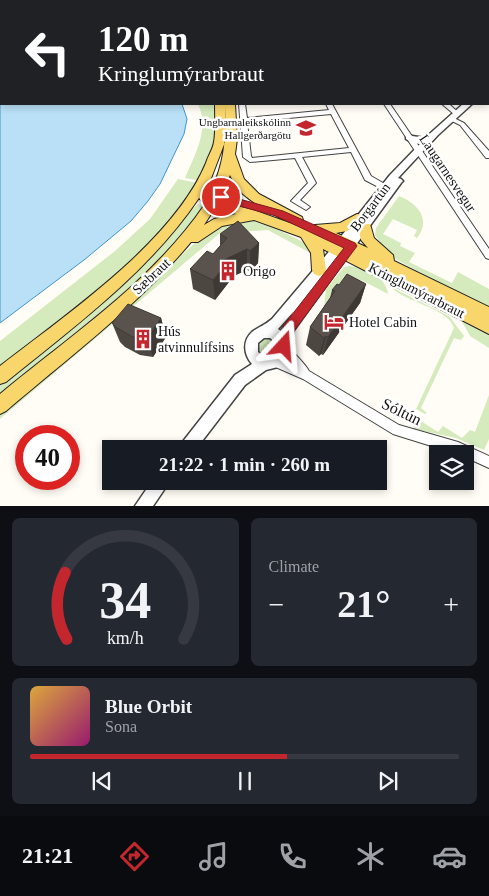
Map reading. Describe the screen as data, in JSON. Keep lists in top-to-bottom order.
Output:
{
  "streets": {
    "main road": ["Sæbraut", "Kringlumýrarbraut"],
    "street": ["Laugarnesvegur", "Borgartún", "Sóltún"]
  },
  "crossings": [
    ["Laugarnesvegur", "Borgartún"],
    ["Borgartún", "Kringlumýrarbraut"],
    ["Borgartún", "Sóltún"],
    ["Sæbraut", "Kringlumýrarbraut"]
  ],
  "places": {
    "school or university": ["Ungbarnaleikskólinn Hallgerðargötu"],
    "building": ["Origo", "Hús atvinnulífsins"],
    "hotel": ["Hotel Cabin"]
  },
  "page": {
    "turn": ["120 m", "Kringlumýrarbraut"],
    "limit": "40",
    "trip": "21:22 · 1 min · 260 m",
    "tile": "Climate",
    "heat": ["−", "21°", "+"],
    "song": ["Blue Orbit", "Sona"],
    "tabs": "21:21",
    "gauge": ["34", "km/h"]
  }
}
